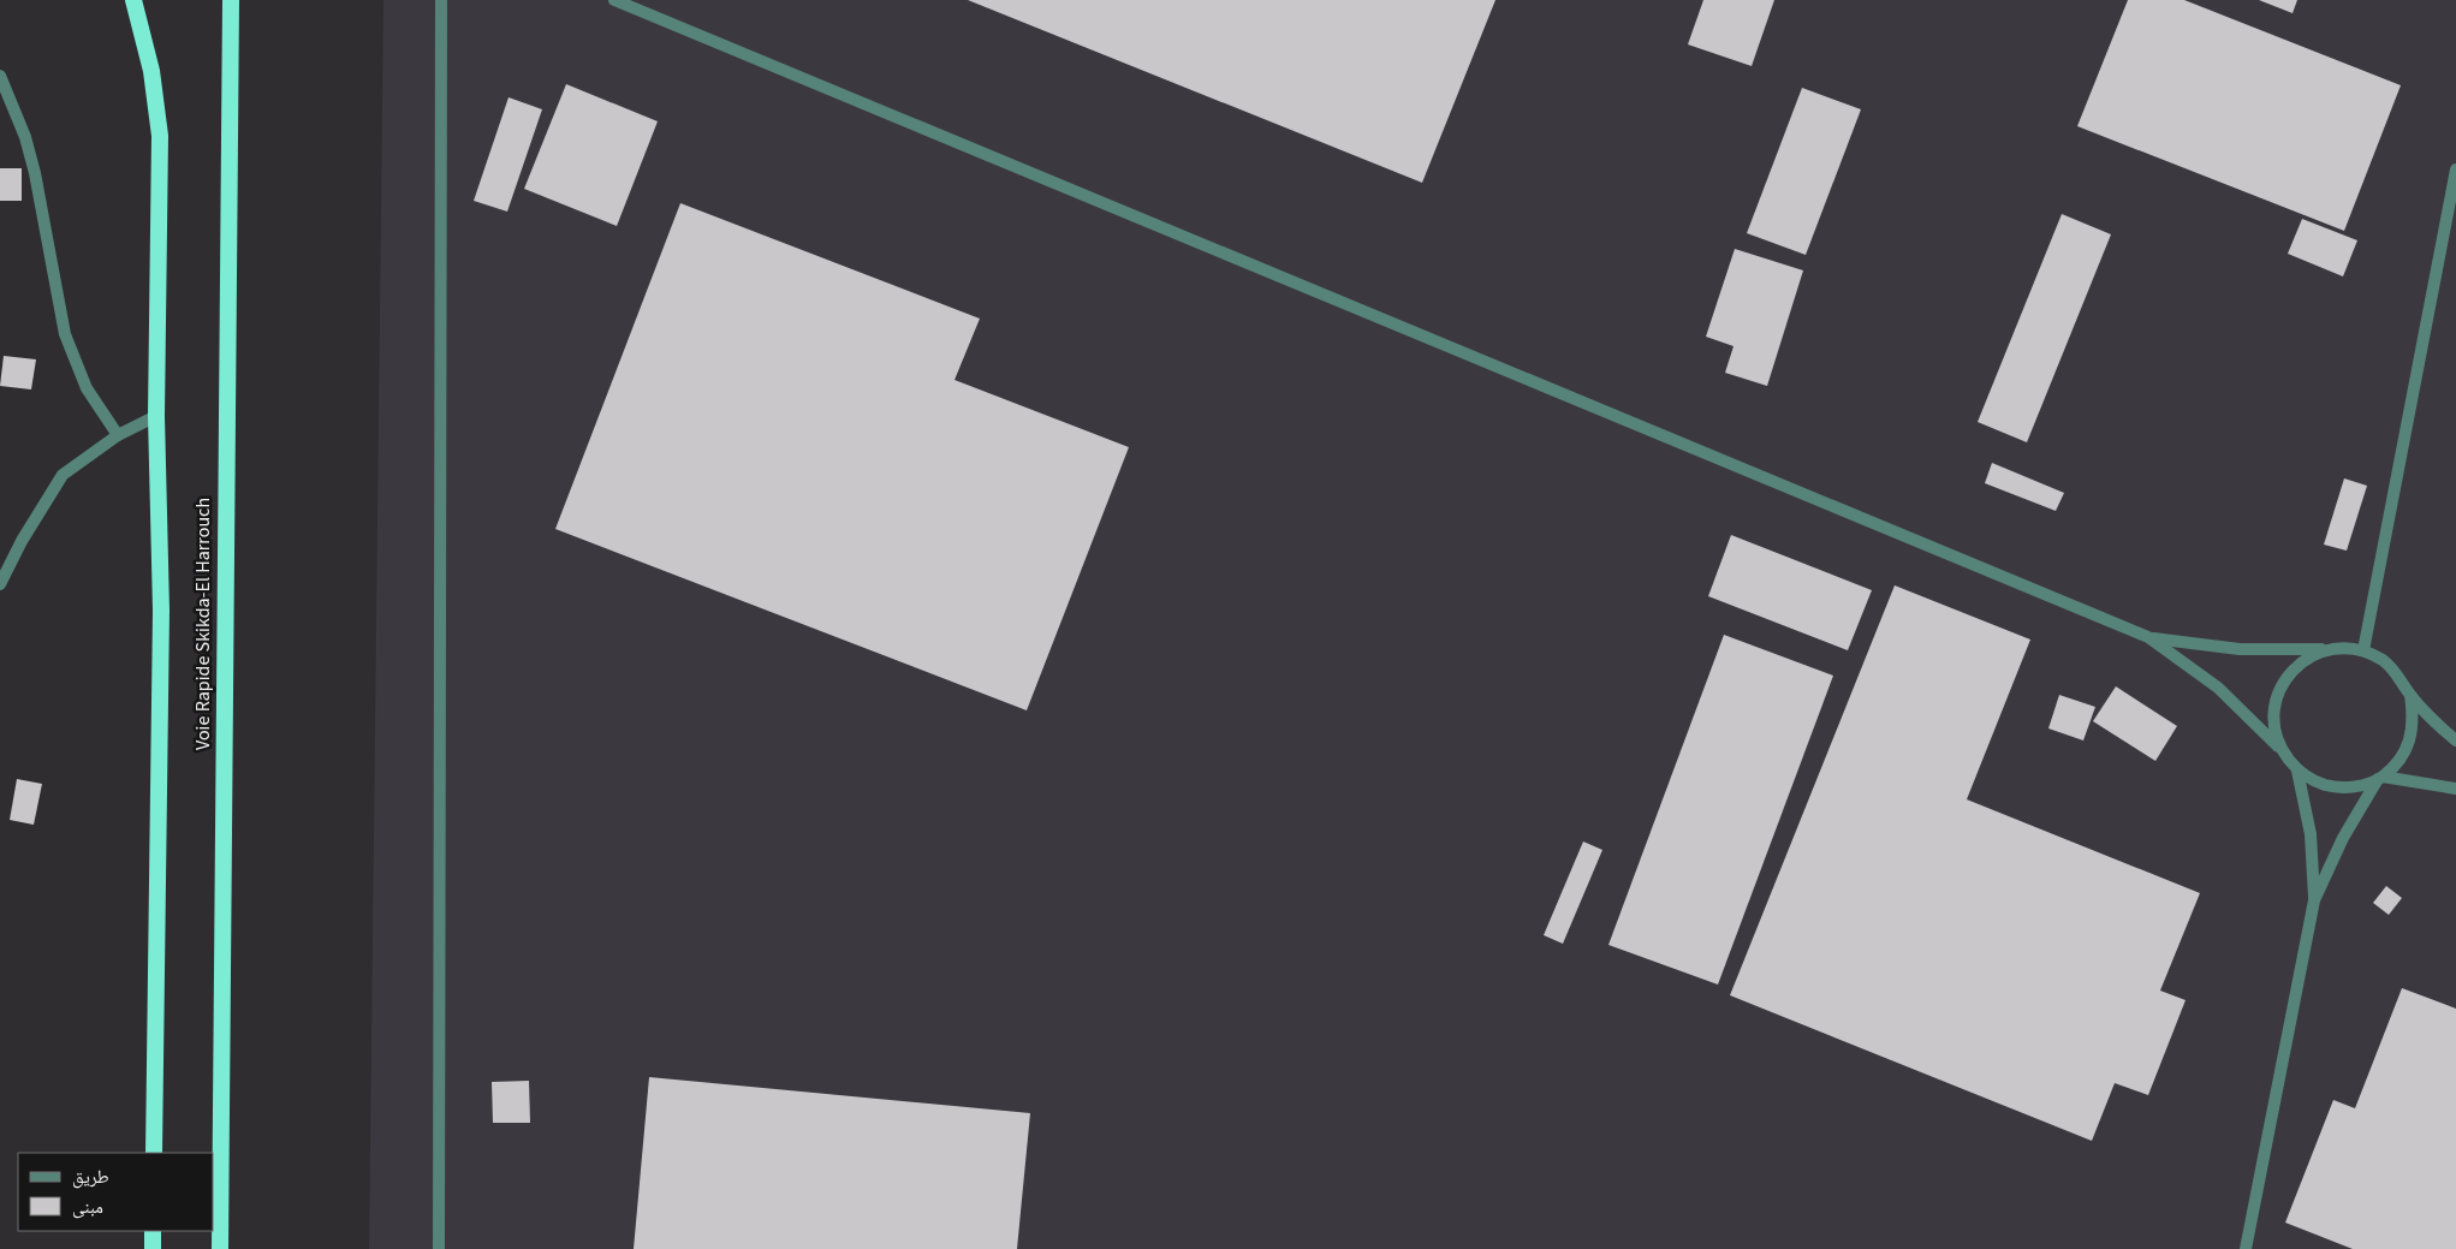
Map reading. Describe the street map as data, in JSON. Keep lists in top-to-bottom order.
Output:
{
  "streets": {
    "highway": ["Voie Rapide Skikda-El Harrouch"]
  },
  "legend": ["طريق", "مبنى"]
}
